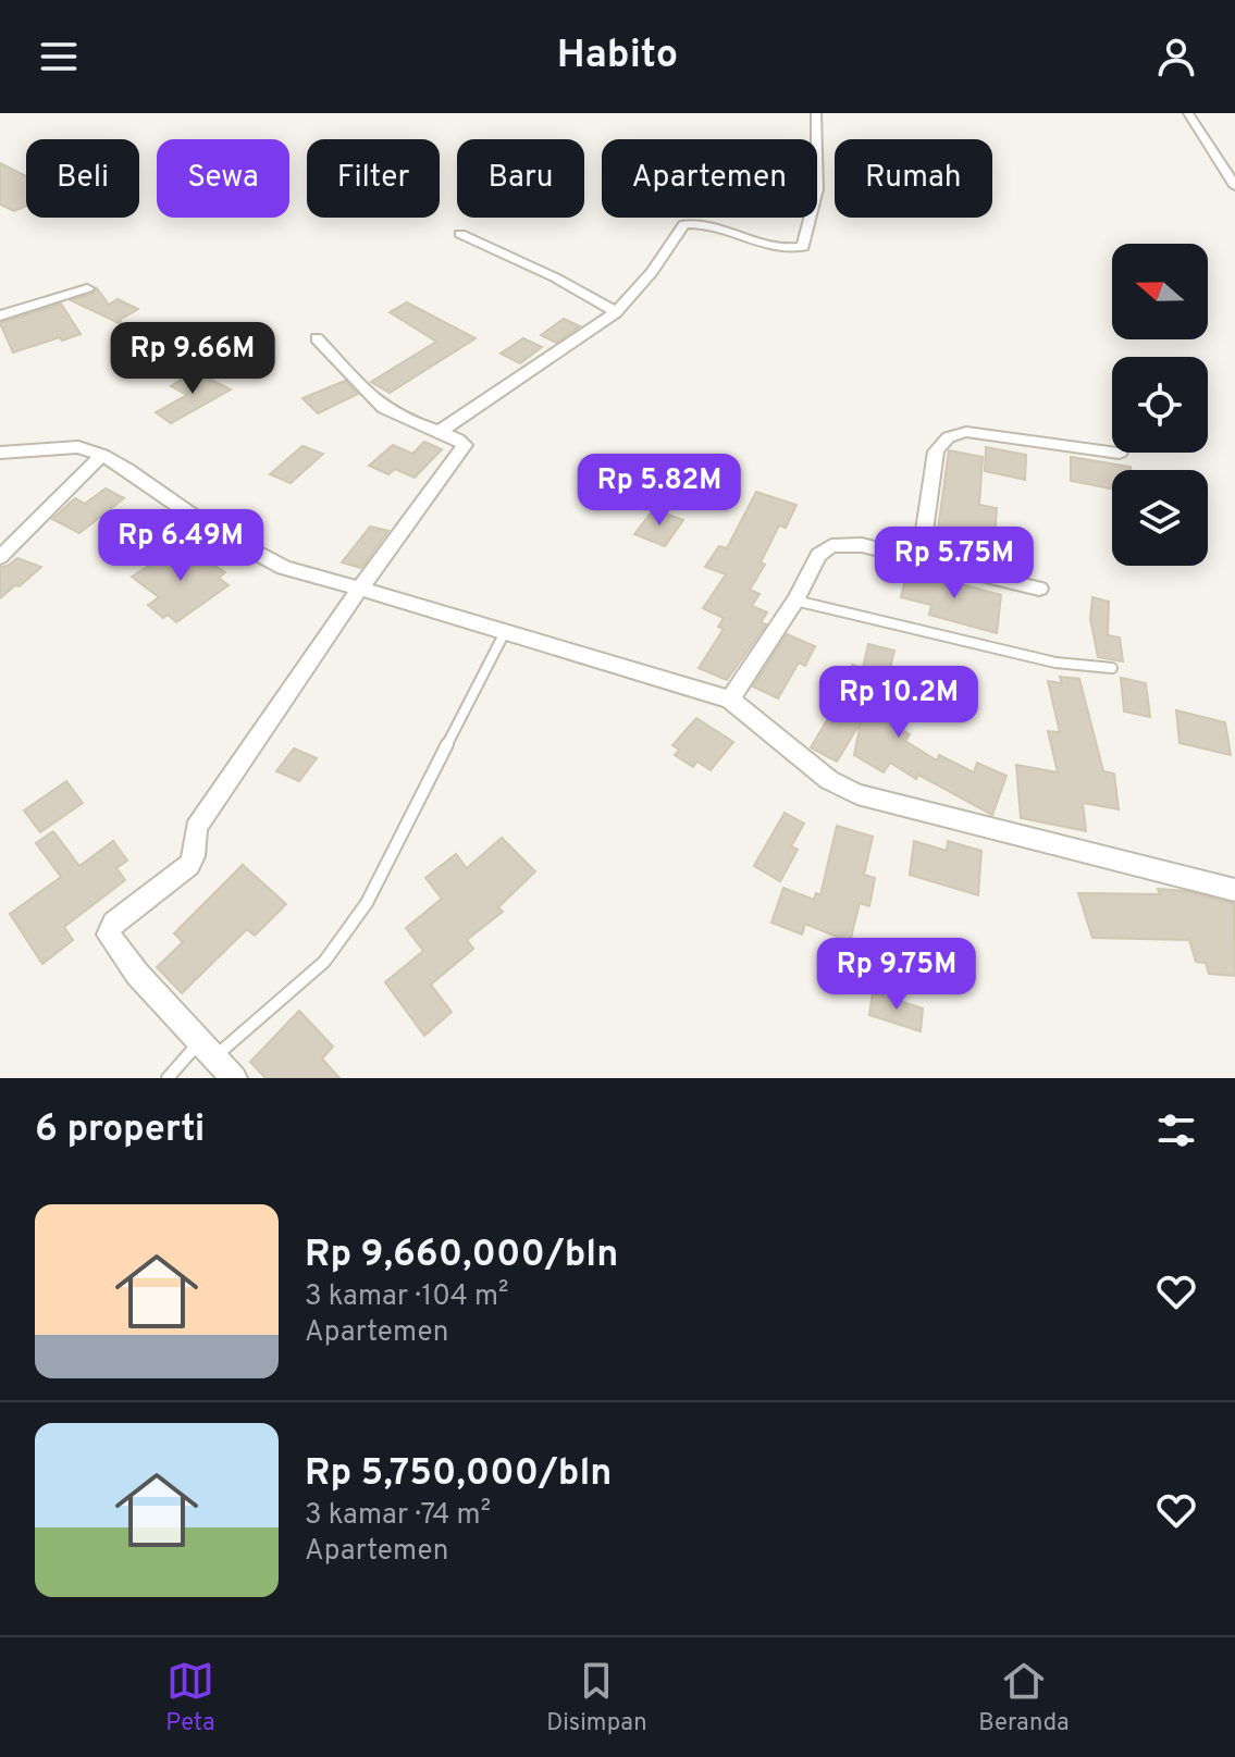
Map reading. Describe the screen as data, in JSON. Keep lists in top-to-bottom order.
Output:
{
  "north": "left",
  "page": {
    "header": "Habito",
    "chip": [
      "Beli",
      "Sewa",
      "Filter",
      "Baru",
      "Apartemen",
      "Rumah"
    ],
    "price": [
      "Rp 9.66M",
      "Rp 5.82M",
      "Rp 6.49M",
      "Rp 5.75M",
      "Rp 10.2M",
      "Rp 9.75M"
    ],
    "heading": "6 properti",
    "list": [
      {
        "name": "Rp 9,660,000/bln",
        "note": "3 kamar · 104 m² · Apartemen"
      },
      {
        "name": "Rp 5,750,000/bln",
        "note": "3 kamar · 74 m² · Apartemen"
      }
    ],
    "tabs": ["Peta", "Disimpan", "Beranda"]
  }
}
